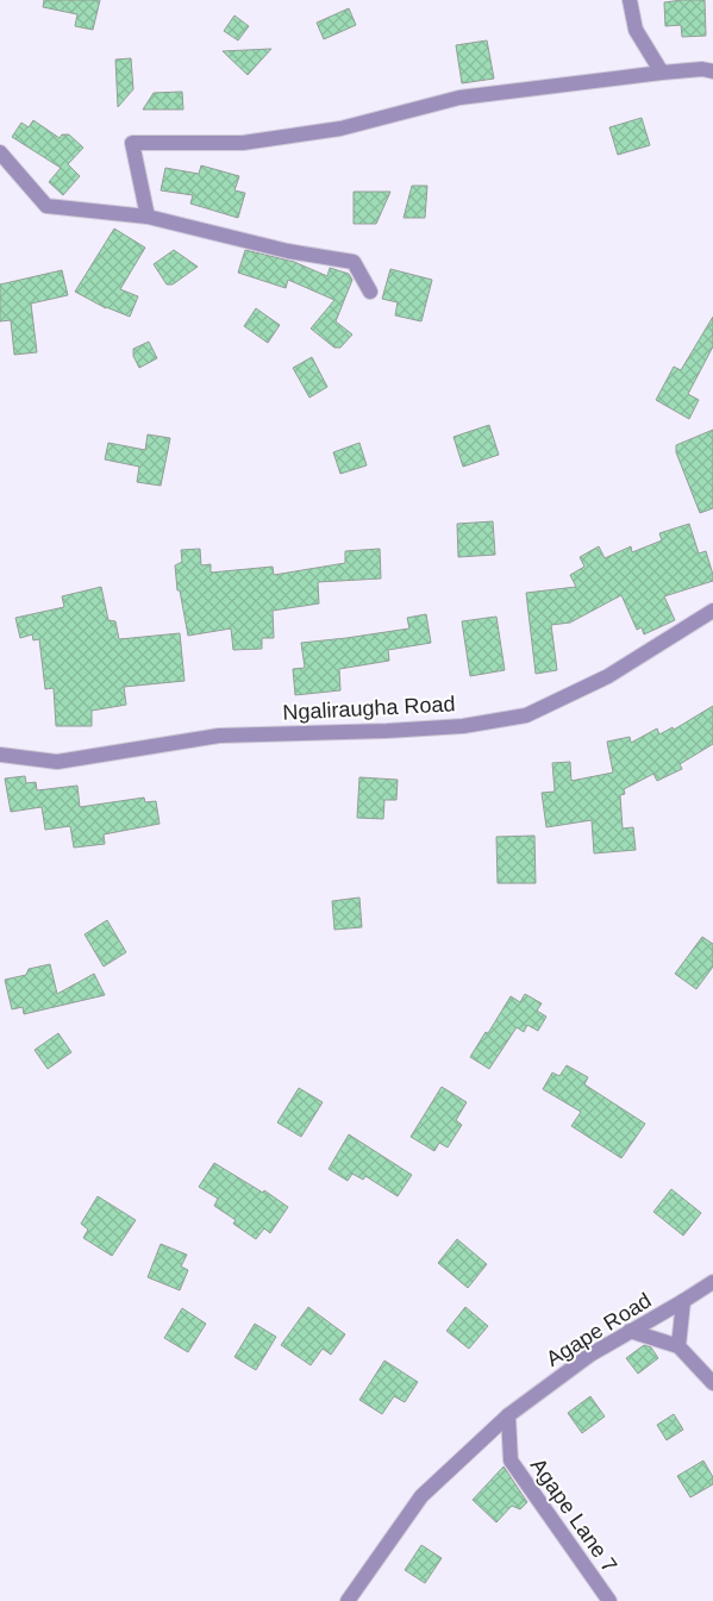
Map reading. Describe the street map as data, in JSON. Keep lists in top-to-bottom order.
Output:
{
  "streets": {
    "street": ["Ngaliraugha Road", "Agape Road", "Agape Lane 7"]
  },
  "crossings": [
    ["Agape Road", "Agape Lane 7"]
  ]
}
